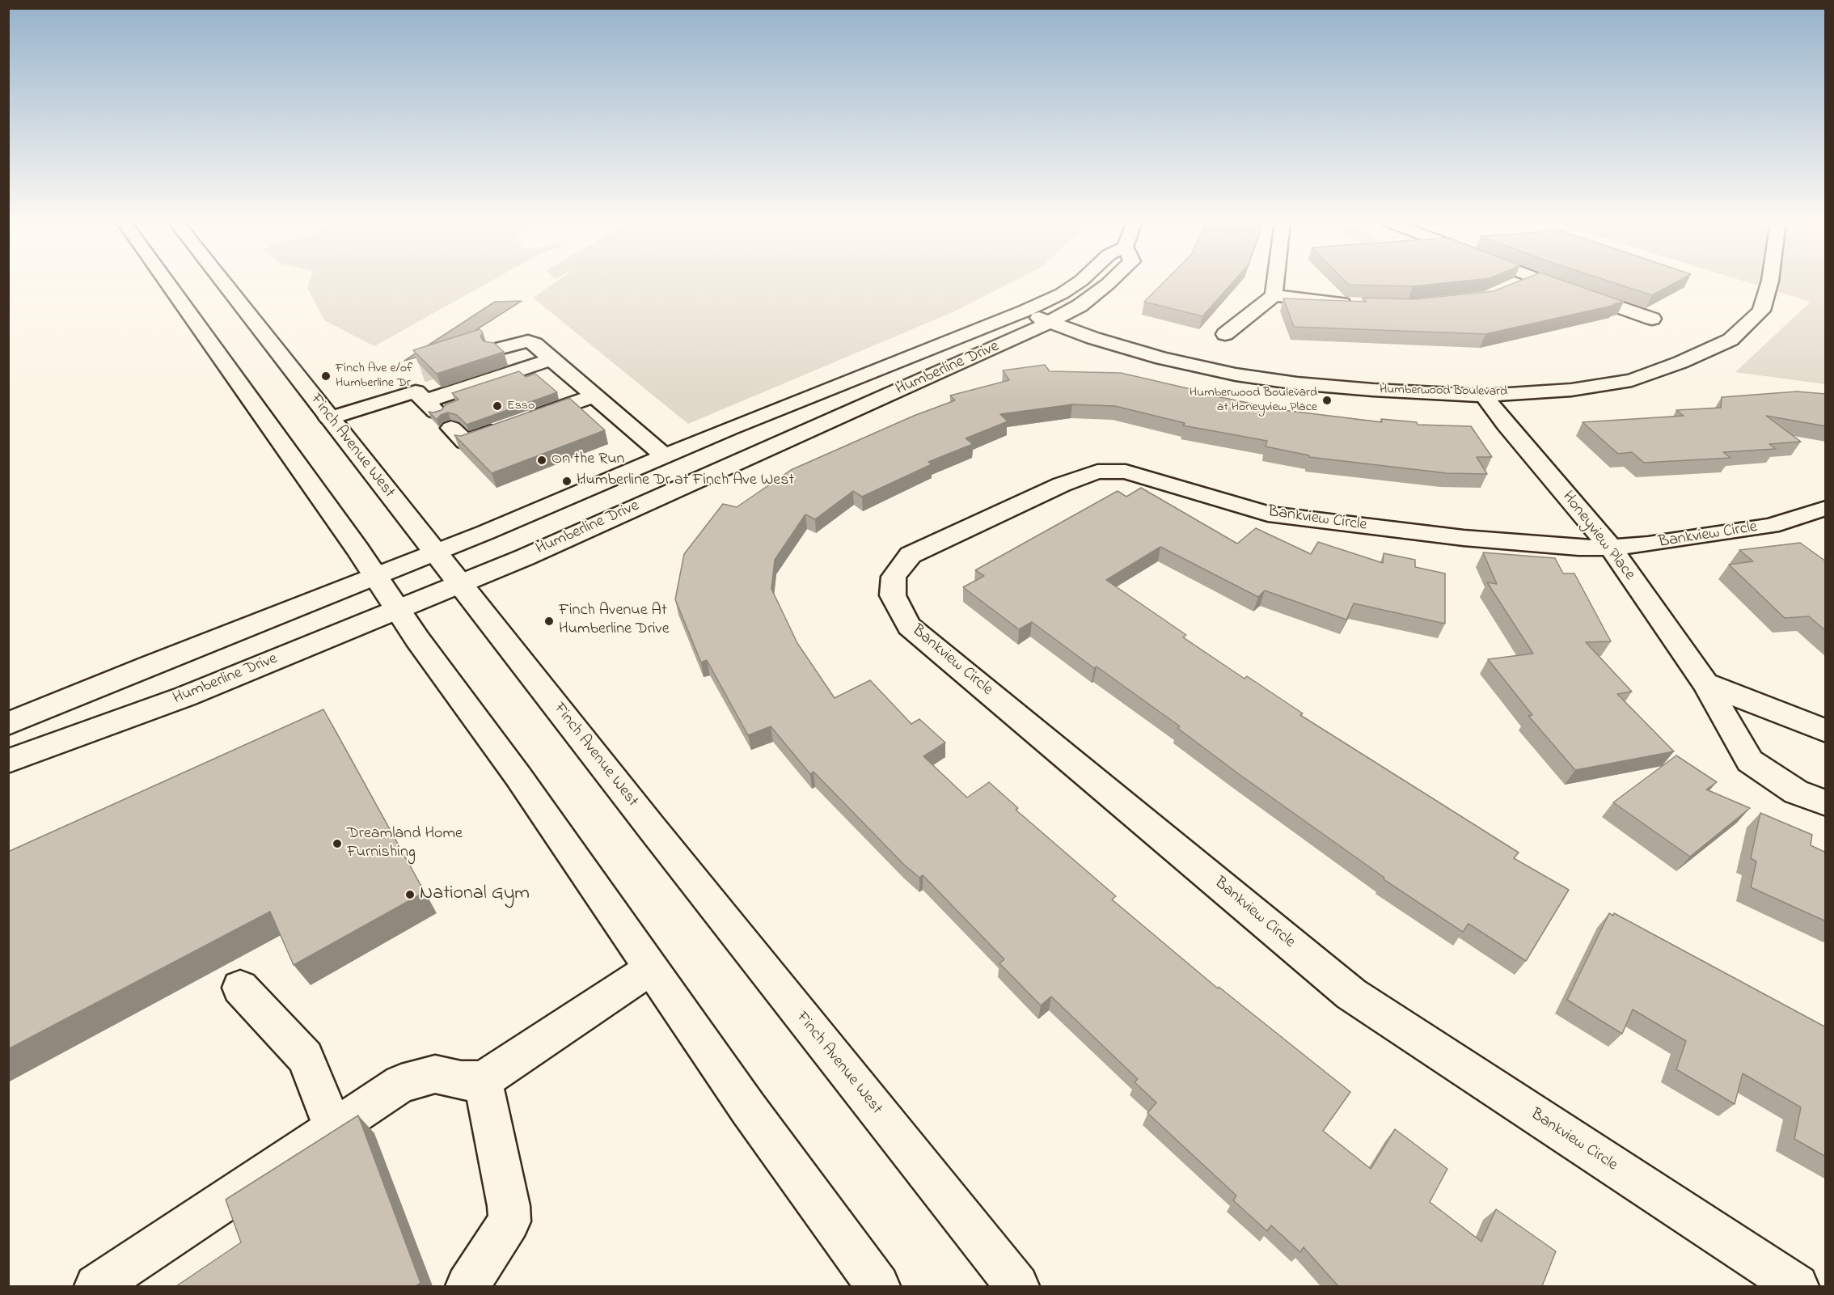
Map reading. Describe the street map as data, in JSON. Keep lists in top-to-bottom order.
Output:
{
  "streets": {
    "street": [
      "Humberline Drive",
      "Humberwood Boulevard",
      "Finch Avenue West",
      "Bankview Circle",
      "Honeyview Place"
    ]
  },
  "crossings": [
    ["Humberline Drive", "Humberwood Boulevard"],
    ["Humberline Drive", "Finch Avenue West"],
    ["Humberwood Boulevard", "Honeyview Place"],
    ["Bankview Circle", "Honeyview Place"]
  ],
  "places": [
    "Finch Ave e/of Humberline Dr",
    "Humberwood Boulevard at Honeyview Place",
    "Esso",
    "On the Run",
    "Humberline Dr at Finch Ave West",
    "Finch Avenue At Humberline Drive",
    "Dreamland Home Furnishing",
    "National Gym"
  ]
}
